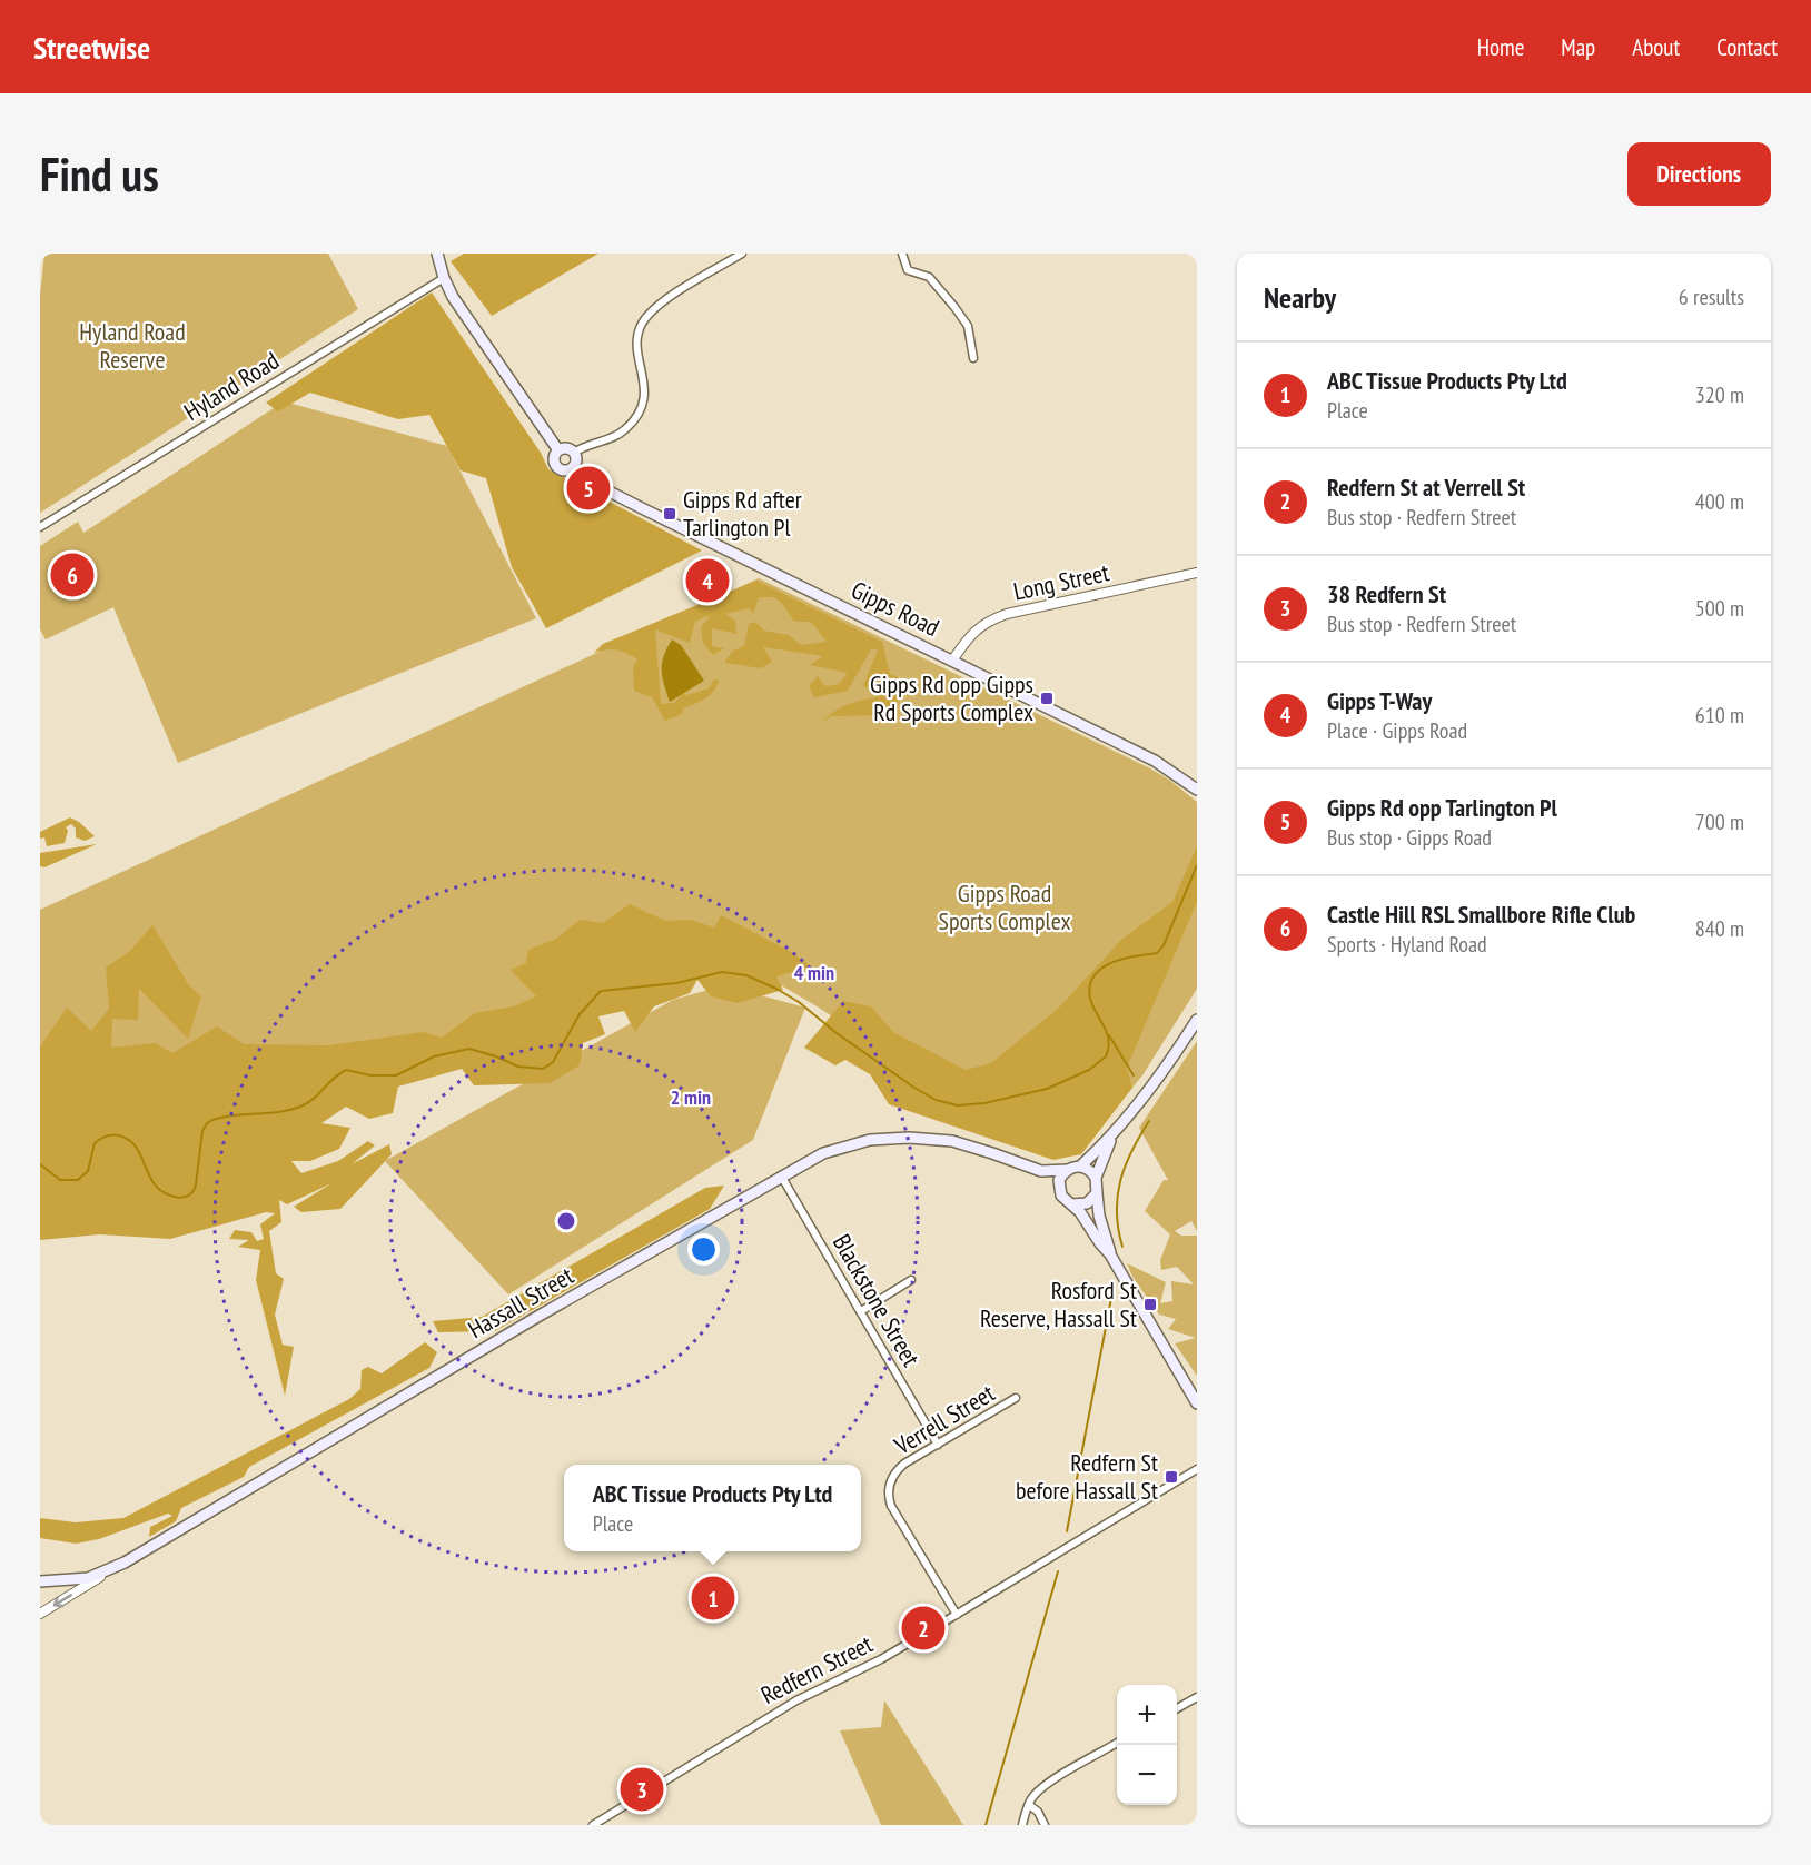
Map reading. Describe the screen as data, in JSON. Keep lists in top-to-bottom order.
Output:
{
  "streets": {
    "main road": ["Gipps Road", "Hassall Street"],
    "street": [
      "Hyland Road",
      "Long Street",
      "Blackstone Street",
      "Verrell Street",
      "Redfern Street"
    ]
  },
  "crossings": [
    ["Long Street", "Gipps Road"],
    ["Blackstone Street", "Hassall Street"],
    ["Blackstone Street", "Verrell Street"],
    ["Verrell Street", "Redfern Street"]
  ],
  "parks": ["Hyland Road Reserve", "Gipps Road Sports Complex"],
  "places": {
    "transit": [
      "Gipps Rd after Tarlington Pl",
      "Gipps Rd opp Gipps Rd Sports Complex",
      "Rosford St Reserve, Hassall St",
      "Redfern St before Hassall St"
    ]
  },
  "page": {
    "header": "Streetwise",
    "nav": [
      "Home",
      "Map",
      "About",
      "Contact"
    ],
    "buttons": "Directions",
    "title": "Find us",
    "heading": ["Nearby", "6 results"],
    "list": [
      {
        "mark": "1",
        "name": "ABC Tissue Products Pty Ltd",
        "note": "Place",
        "value": "320 m"
      },
      {
        "mark": "2",
        "name": "Redfern St at Verrell St",
        "note": "Bus stop · Redfern Street",
        "value": "400 m"
      },
      {
        "mark": "3",
        "name": "38 Redfern St",
        "note": "Bus stop · Redfern Street",
        "value": "500 m"
      },
      {
        "mark": "4",
        "name": "Gipps T-Way",
        "note": "Place · Gipps Road",
        "value": "610 m"
      },
      {
        "mark": "5",
        "name": "Gipps Rd opp Tarlington Pl",
        "note": "Bus stop · Gipps Road",
        "value": "700 m"
      },
      {
        "mark": "6",
        "name": "Castle Hill RSL Smallbore Rifle Club",
        "note": "Sports · Hyland Road",
        "value": "840 m"
      }
    ],
    "pins": [
      "5",
      "6",
      "4",
      "1",
      "2",
      "3"
    ],
    "popup": ["ABC Tissue Products Pty Ltd", "Place"],
    "map_buttons": ["+", "−"]
  },
  "rings": ["4 min", "2 min"]
}
